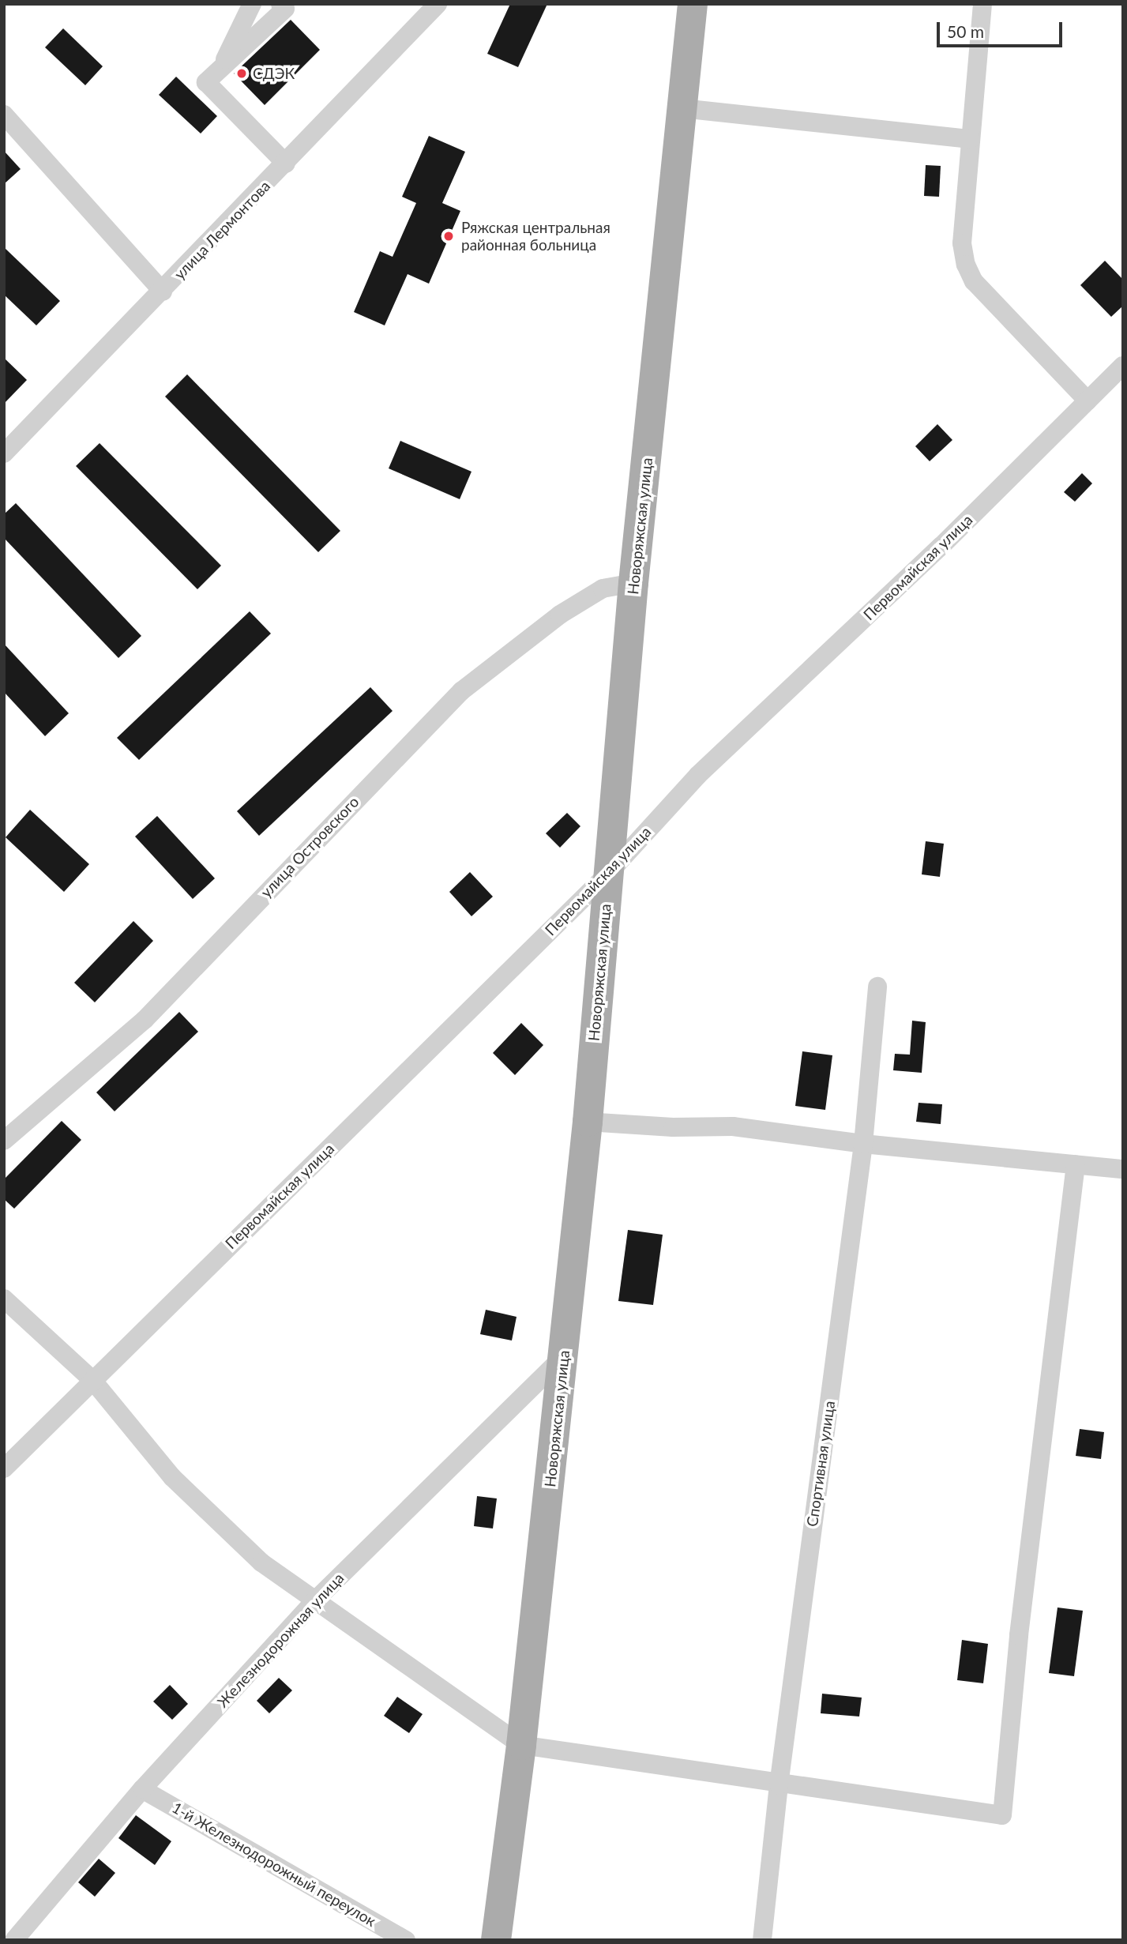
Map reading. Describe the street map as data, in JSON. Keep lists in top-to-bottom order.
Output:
{
  "streets": {
    "main road": ["Новоряжская улица"],
    "street": [
      "улица Лермонтова",
      "Первомайская улица",
      "улица Островского",
      "Спортивная улица",
      "Железнодорожная улица",
      "1-й Железнодорожный переулок"
    ]
  },
  "crossings": [
    ["Новоряжская улица", "Первомайская улица"],
    ["Новоряжская улица", "улица Островского"],
    ["Новоряжская улица", "Железнодорожная улица"],
    ["Железнодорожная улица", "1-й Железнодорожный переулок"]
  ],
  "places": ["СДЭК", "Ряжская центральная районная больница"],
  "scale_bar": "50 m"
}
